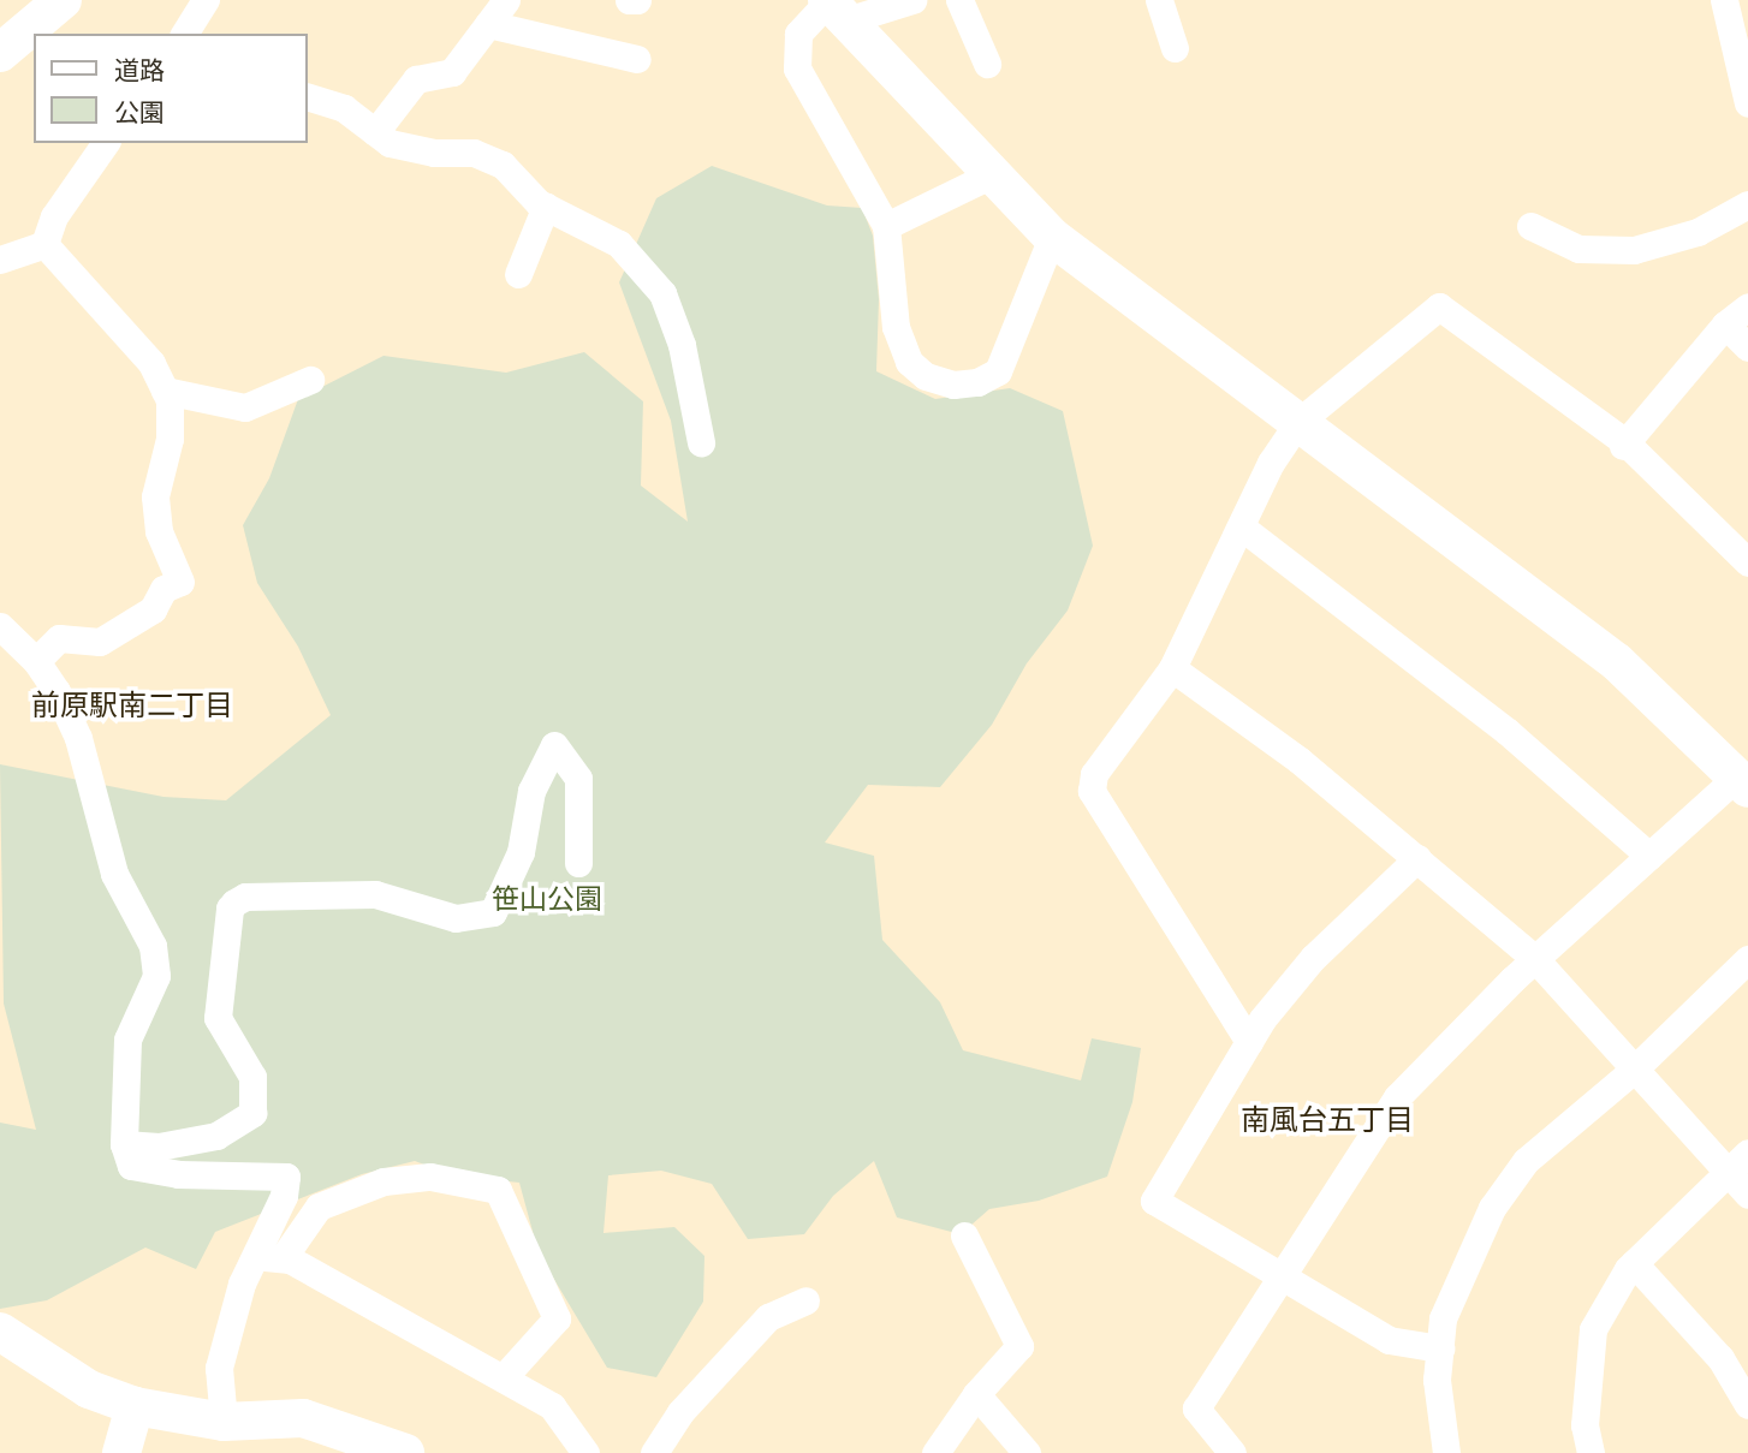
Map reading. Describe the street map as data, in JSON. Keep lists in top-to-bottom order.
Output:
{
  "districts": ["前原駅南二丁目", "南風台五丁目"],
  "parks": ["笹山公園"],
  "legend": ["道路", "公園"]
}
